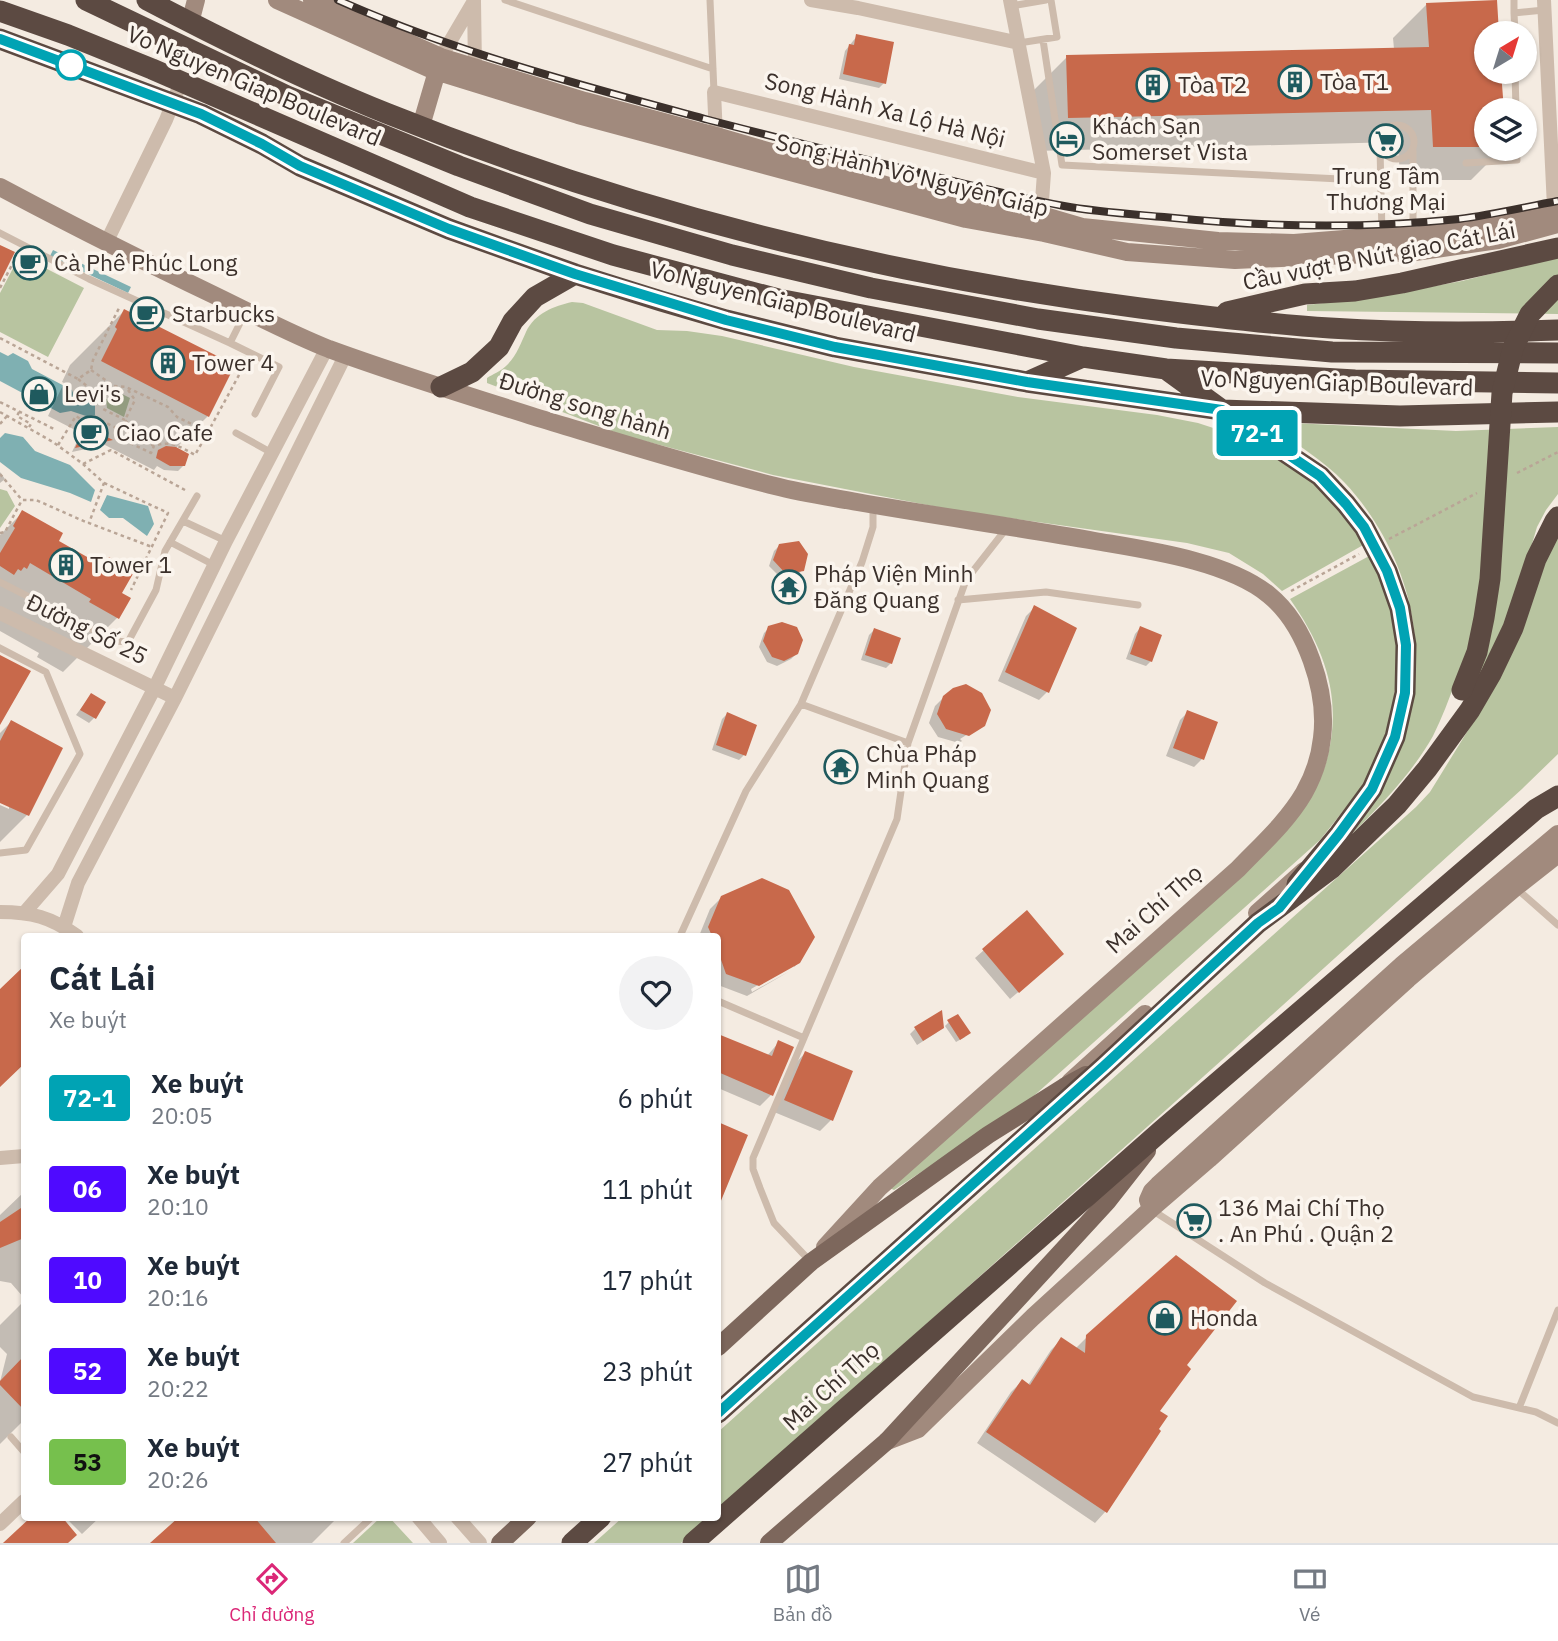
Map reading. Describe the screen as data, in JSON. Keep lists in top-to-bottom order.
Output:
{
  "streets": {
    "highway": ["Vo Nguyen Giap Boulevard", "Cầu vượt B Nút giao Cát Lái", "Mai Chí Thọ"],
    "main road": ["Song Hành Võ Nguyên Giáp", "Đường song hành"],
    "street": ["Song Hành Xa Lộ Hà Nội", "Đường Số 25"]
  },
  "crossings": [
    ["Vo Nguyen Giap Boulevard", "Cầu vượt B Nút giao Cát Lái"],
    ["Đường song hành", "Mai Chí Thọ"]
  ],
  "places": {
    "building": [
      "Tòa T1",
      "Tòa T2",
      "Tower 4",
      "Tower 1"
    ],
    "hotel": ["Khách Sạn Somerset Vista"],
    "supermarket": ["Trung Tâm Thương Mại", "136 Mai Chí Thọ . An Phú . Quận 2"],
    "cafe": ["Cà Phê Phúc Long", "Starbucks", "Ciao Cafe"],
    "shop": ["Levi's", "Honda"],
    "temple": ["Pháp Viện Minh Đăng Quang", "Chùa Pháp Minh Quang"]
  },
  "lines": ["bus line 72-1"],
  "north": "top right",
  "page": {
    "on_map": "72-1",
    "heading": ["Cát Lái", "Xe buýt"],
    "list": [
      {
        "mark": "72-1",
        "name": "Xe buýt",
        "note": "20:05",
        "value": "6 phút"
      },
      {
        "mark": "06",
        "name": "Xe buýt",
        "note": "20:10",
        "value": "11 phút"
      },
      {
        "mark": "10",
        "name": "Xe buýt",
        "note": "20:16",
        "value": "17 phút"
      },
      {
        "mark": "52",
        "name": "Xe buýt",
        "note": "20:22",
        "value": "23 phút"
      },
      {
        "mark": "53",
        "name": "Xe buýt",
        "note": "20:26",
        "value": "27 phút"
      }
    ],
    "tabs": ["Chỉ đường", "Bản đồ", "Vé"]
  }
}
